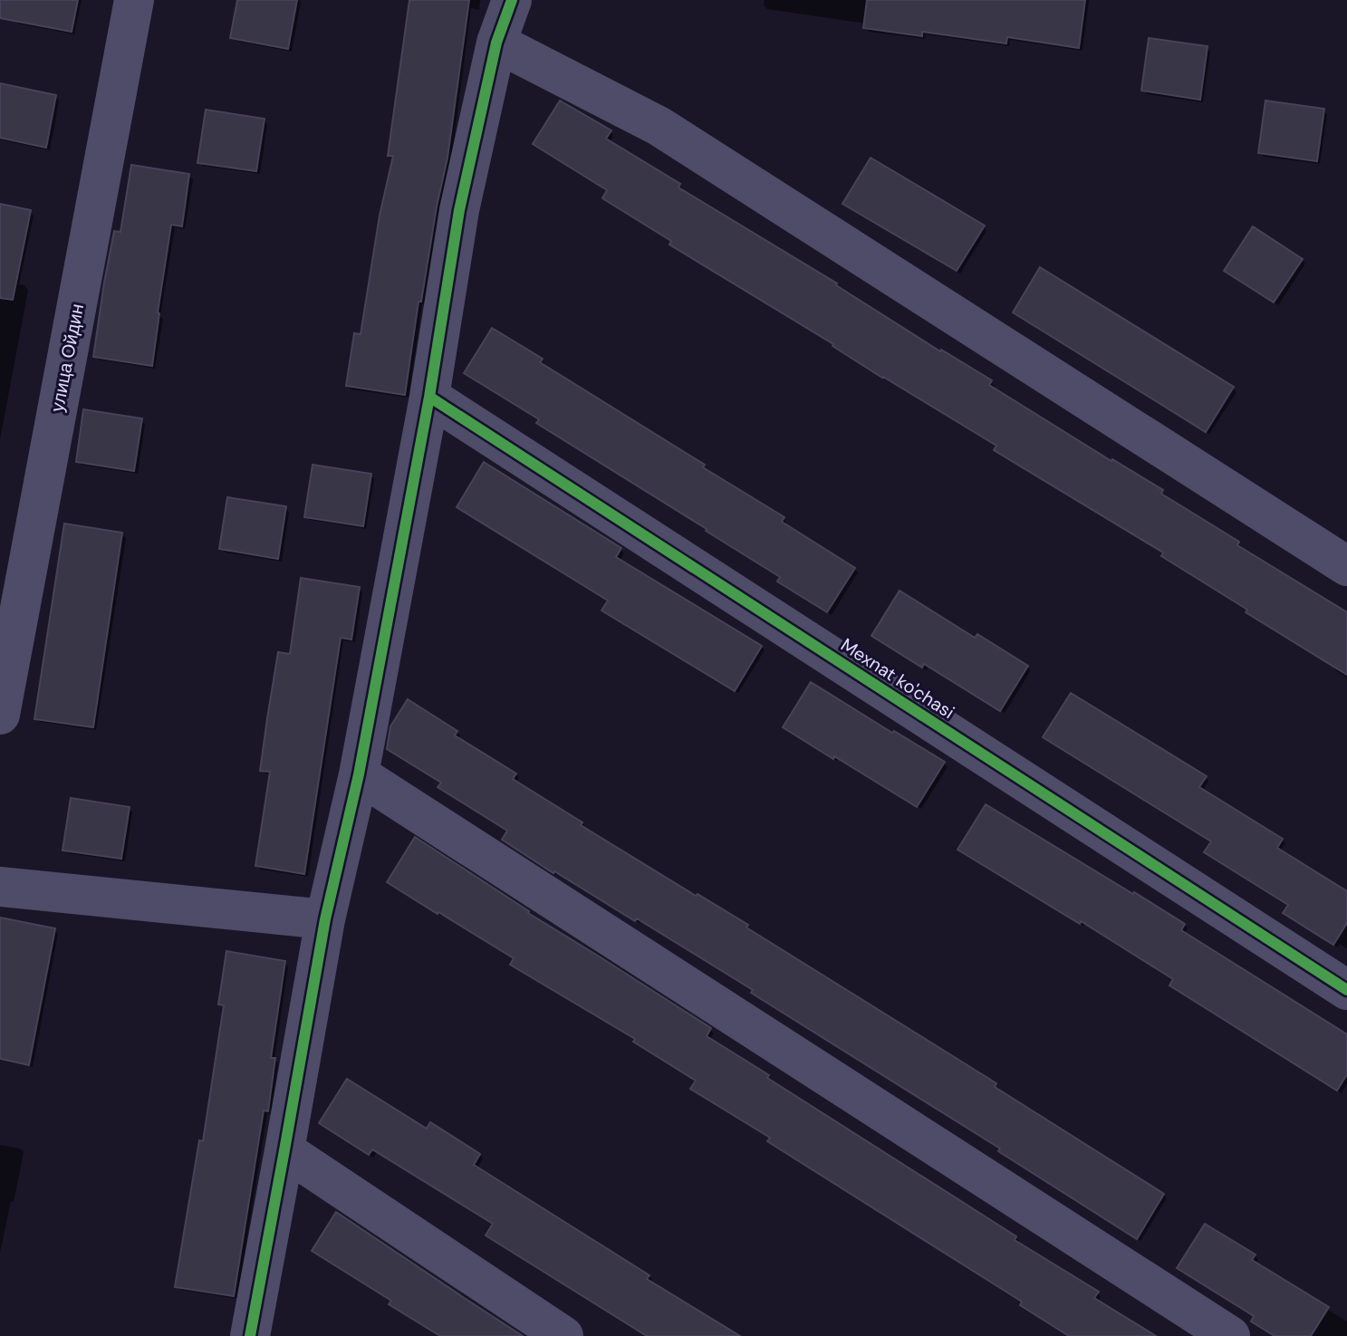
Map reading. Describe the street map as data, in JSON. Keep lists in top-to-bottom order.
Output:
{
  "streets": {
    "street": ["улица Ойдин", "Mexnat ko'chasi"]
  }
}
